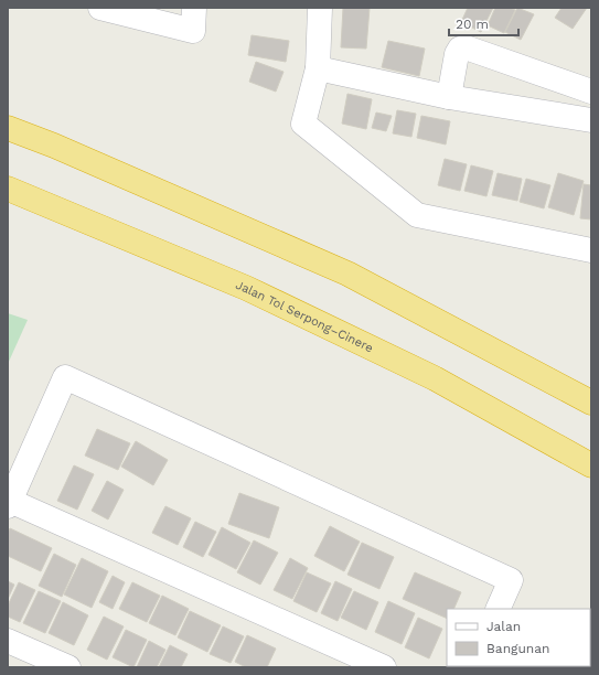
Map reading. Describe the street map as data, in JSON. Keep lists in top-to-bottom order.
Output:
{
  "streets": {
    "highway": ["Jalan Tol Serpong–Cinere"]
  },
  "legend": ["Jalan", "Bangunan"],
  "scale_bar": "20 m"
}
